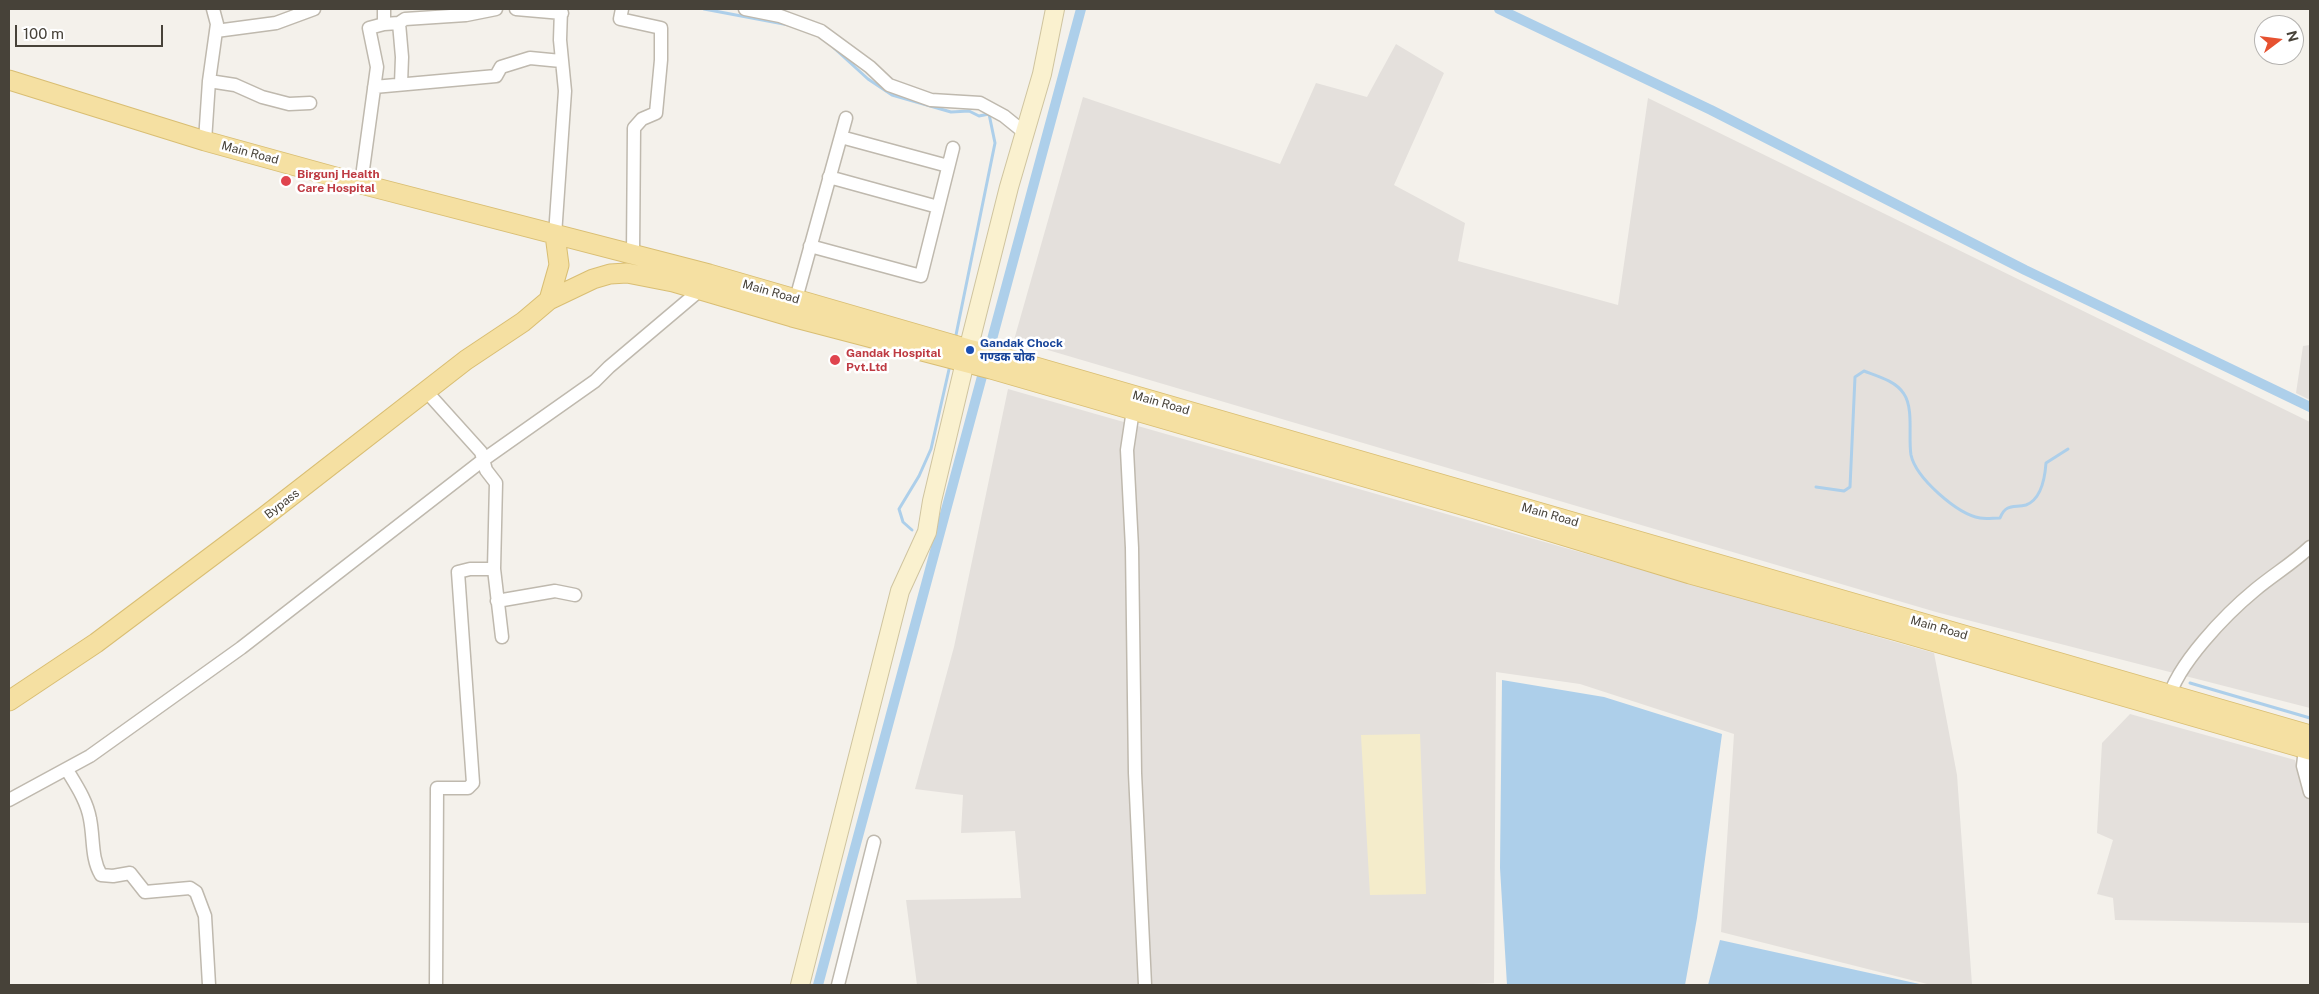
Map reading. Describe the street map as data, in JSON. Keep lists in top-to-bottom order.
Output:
{
  "streets": {
    "main road": ["Main Road", "Bypass"]
  },
  "crossings": [
    ["Main Road", "Bypass"]
  ],
  "places": ["Birgunj Health Care Hospital", "Gandak Chock गण्डक चोक", "Gandak Hospital Pvt.Ltd"],
  "scale_bar": "100 m",
  "north": "right"
}
